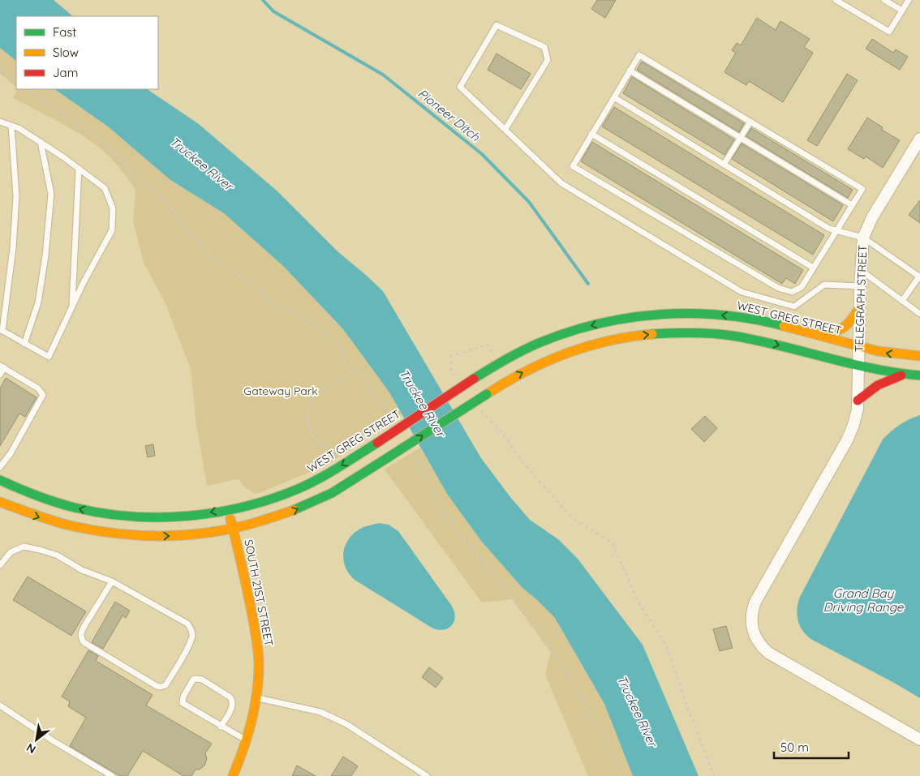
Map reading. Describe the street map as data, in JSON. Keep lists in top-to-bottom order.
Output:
{
  "streets": {
    "main road": ["WEST GREG STREET", "SOUTH 21ST STREET"],
    "street": ["TELEGRAPH STREET"]
  },
  "crossings": [
    ["TELEGRAPH STREET", "WEST GREG STREET"],
    ["WEST GREG STREET", "SOUTH 21ST STREET"]
  ],
  "water": ["Pioneer Ditch", "Truckee River", "Grand Bay Driving Range"],
  "parks": ["Gateway Park"],
  "legend": ["Fast", "Slow", "Jam"],
  "scale_bar": "50 m",
  "north": "bottom left"
}
